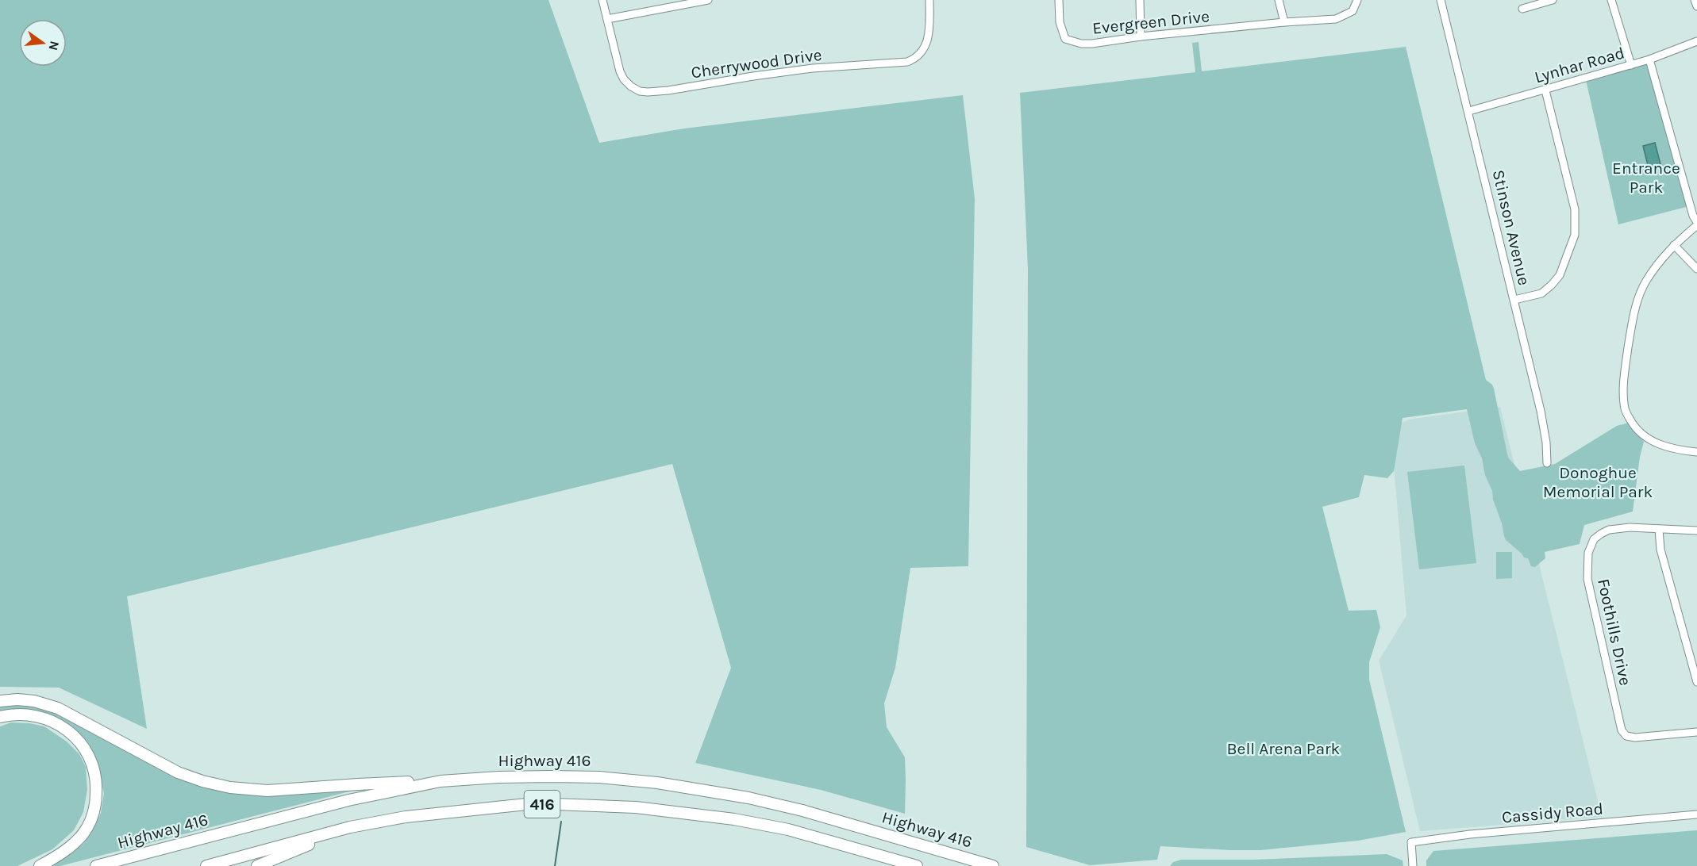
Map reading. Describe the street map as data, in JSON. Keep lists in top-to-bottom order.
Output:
{
  "streets": {
    "highway": ["Highway 416", "416"],
    "street": [
      "Evergreen Drive",
      "Cherrywood Drive",
      "Lynhar Road",
      "Stinson Avenue",
      "Foothills Drive",
      "Cassidy Road"
    ]
  },
  "crossings": [
    ["Lynhar Road", "Stinson Avenue"]
  ],
  "parks": ["Entrance Park", "Donoghue Memorial Park", "Bell Arena Park"],
  "north": "right"
}
